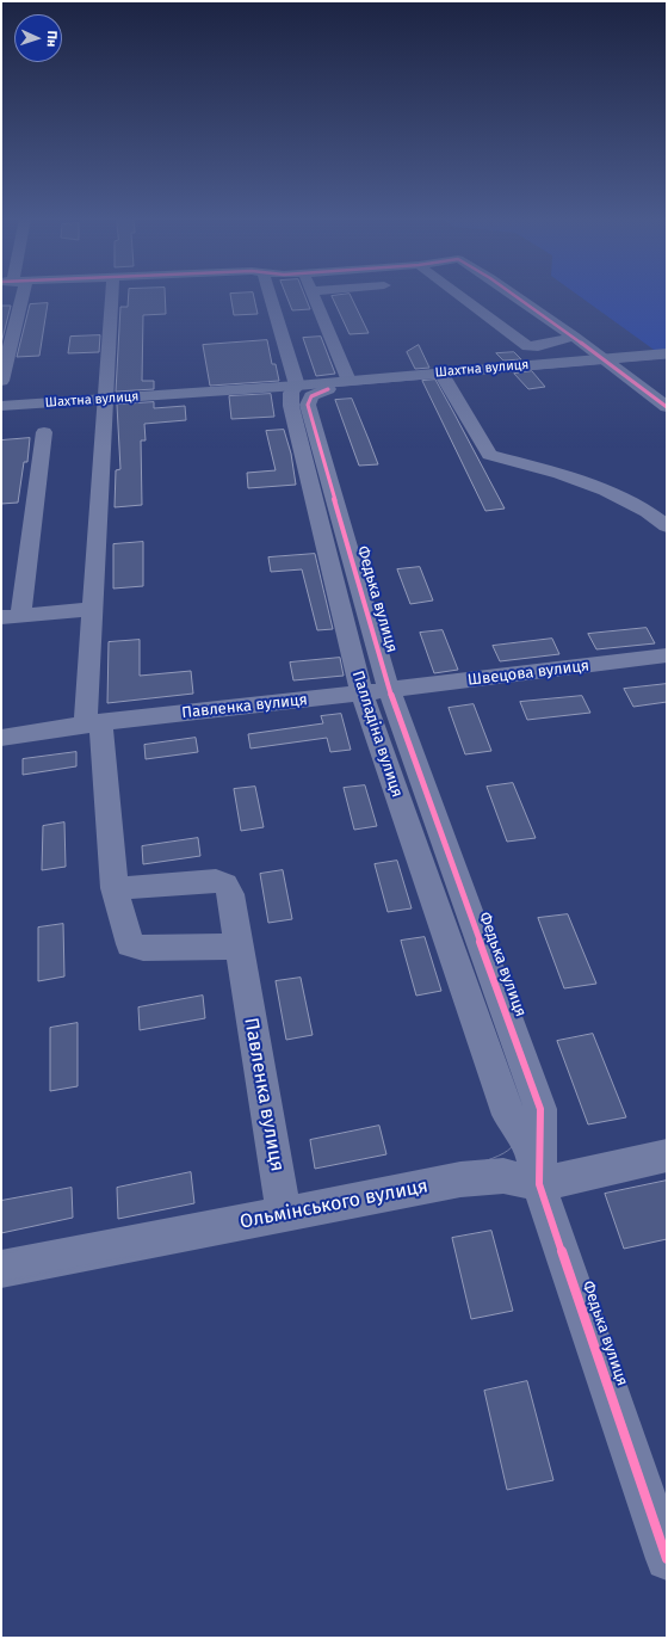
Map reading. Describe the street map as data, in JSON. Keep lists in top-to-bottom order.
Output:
{
  "streets": {
    "main road": ["Шахтна вулиця"],
    "street": [
      "Федька вулиця",
      "Швецова вулиця",
      "Павленка вулиця",
      "Палладіна вулиця",
      "Ольмінського вулиця"
    ]
  },
  "crossings": [
    ["Шахтна вулиця", "Федька вулиця"],
    ["Шахтна вулиця", "Палладіна вулиця"],
    ["Федька вулиця", "Швецова вулиця"],
    ["Федька вулиця", "Павленка вулиця"],
    ["Федька вулиця", "Палладіна вулиця"],
    ["Федька вулиця", "Ольмінського вулиця"],
    ["Швецова вулиця", "Павленка вулиця"],
    ["Павленка вулиця", "Палладіна вулиця"],
    ["Павленка вулиця", "Ольмінського вулиця"],
    ["Палладіна вулиця", "Ольмінського вулиця"]
  ],
  "north": "right"
}
